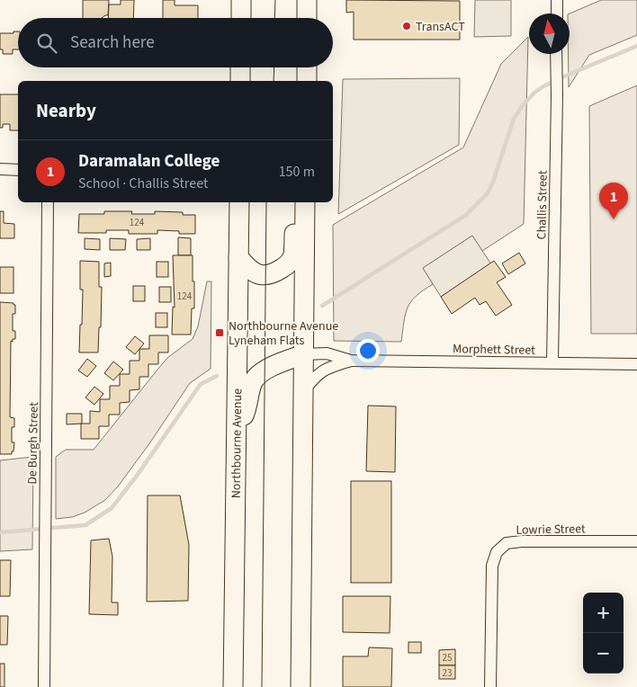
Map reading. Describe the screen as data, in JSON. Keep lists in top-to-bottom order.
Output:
{
  "streets": {
    "highway": ["Northbourne Avenue"],
    "street": [
      "Challis Street",
      "Morphett Street",
      "De Burgh Street",
      "Lowrie Street"
    ]
  },
  "crossings": [
    ["Challis Street", "Morphett Street"]
  ],
  "places": {
    "other": ["TransACT"],
    "transit": ["Northbourne Avenue Lyneham Flats"]
  },
  "house_numbers": [
    "124",
    "124",
    "25",
    "23"
  ],
  "north": "top",
  "page": {
    "search": "Search here",
    "heading": "Nearby",
    "list": [
      {
        "mark": "1",
        "name": "Daramalan College",
        "note": "School · Challis Street",
        "value": "150 m"
      }
    ],
    "pins": "1",
    "map_buttons": ["+", "−"]
  }
}
